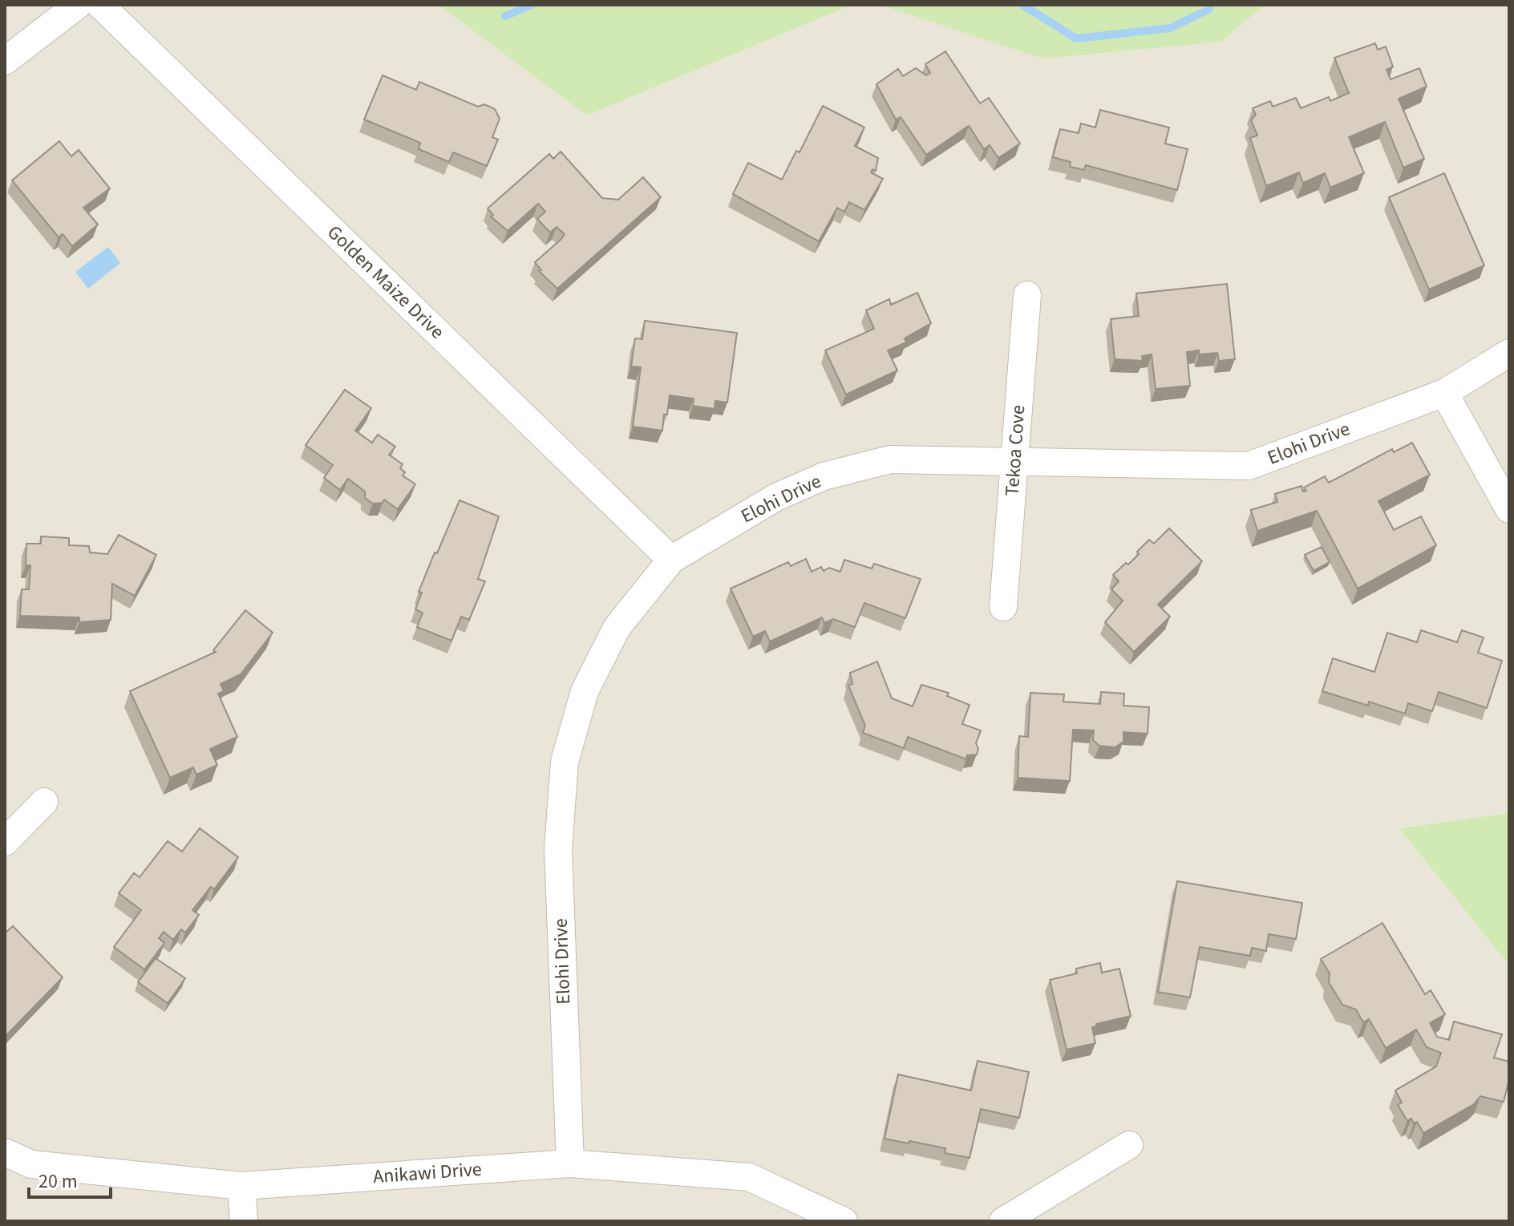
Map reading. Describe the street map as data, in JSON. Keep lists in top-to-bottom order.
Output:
{
  "streets": {
    "street": [
      "Golden Maize Drive",
      "Elohi Drive",
      "Tekoa Cove",
      "Anikawi Drive"
    ]
  },
  "crossings": [
    ["Golden Maize Drive", "Elohi Drive"],
    ["Elohi Drive", "Tekoa Cove"],
    ["Elohi Drive", "Anikawi Drive"]
  ],
  "scale_bar": "20 m"
}
